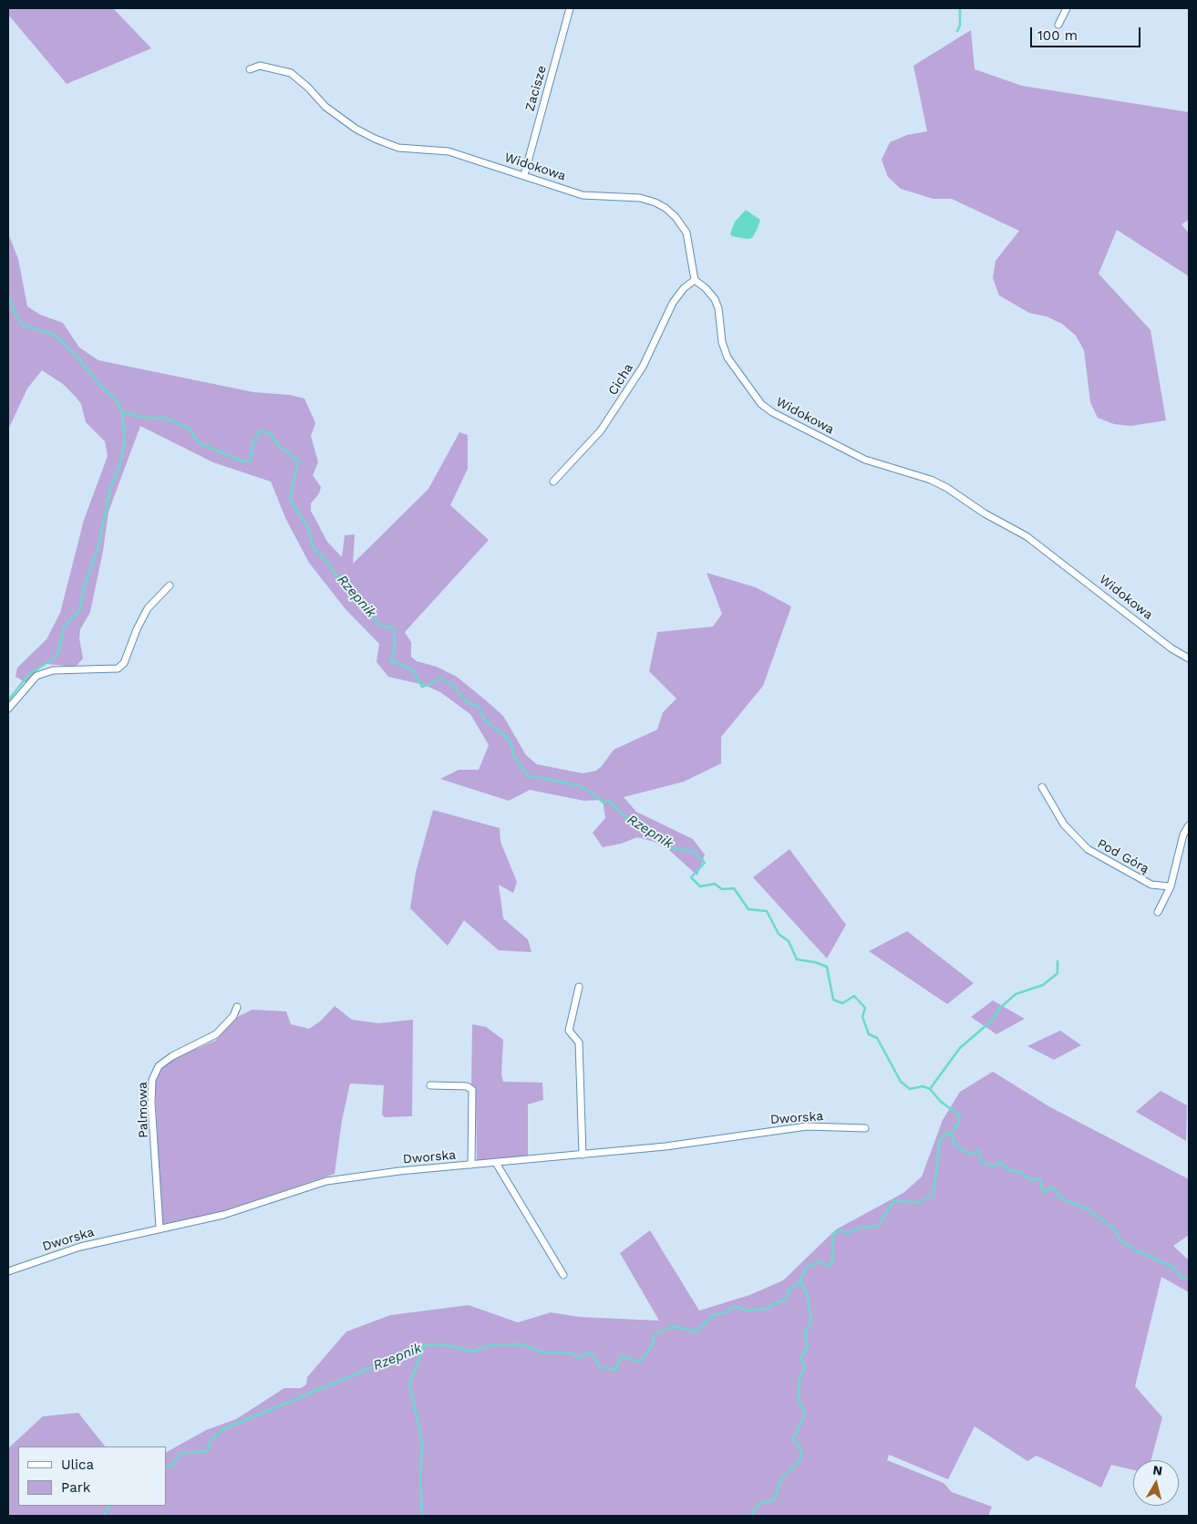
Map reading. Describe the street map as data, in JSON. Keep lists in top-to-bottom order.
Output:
{
  "streets": {
    "street": [
      "Zacisze",
      "Widokowa",
      "Cicha",
      "Pod Górą",
      "Palmowa",
      "Dworska"
    ]
  },
  "crossings": [
    ["Zacisze", "Widokowa"],
    ["Widokowa", "Cicha"],
    ["Palmowa", "Dworska"]
  ],
  "water": ["Rzepnik"],
  "legend": ["Ulica", "Park"],
  "scale_bar": "100 m",
  "north": "top"
}
